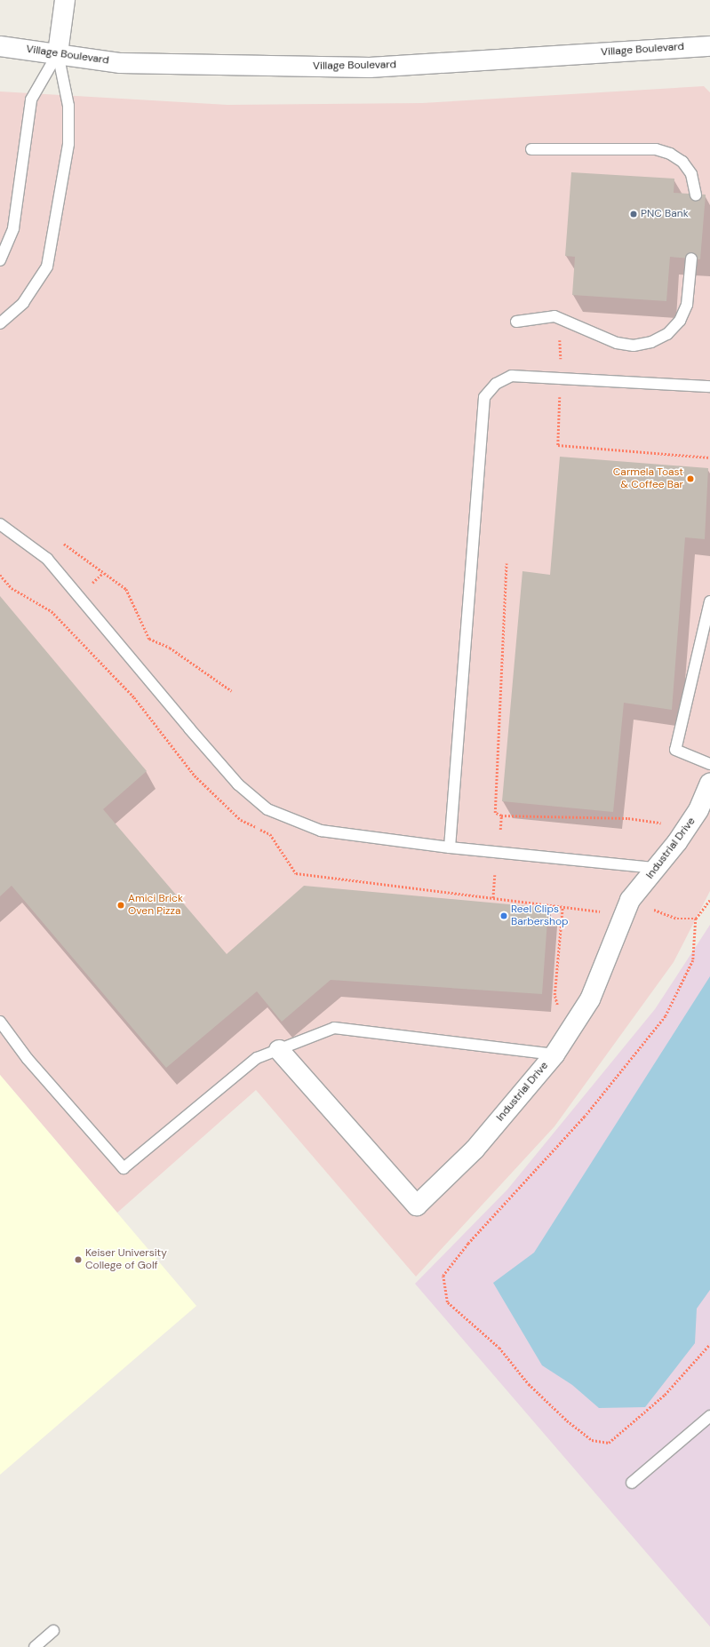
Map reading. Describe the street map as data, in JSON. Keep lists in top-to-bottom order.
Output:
{
  "streets": {
    "street": ["Village Boulevard", "Industrial Drive"]
  },
  "places": [
    "PNC Bank",
    "Carmela Toast & Coffee Bar",
    "Amici Brick Oven Pizza",
    "Reel Clips Barbershop",
    "Keiser University College of Golf"
  ]
}
